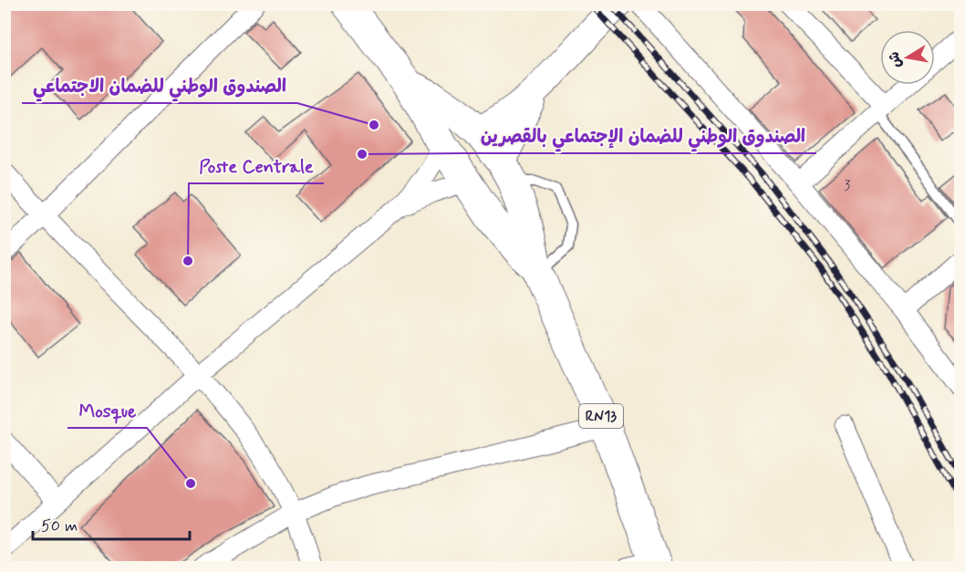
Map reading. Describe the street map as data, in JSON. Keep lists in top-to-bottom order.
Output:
{
  "streets": {
    "main road": ["RN13"]
  },
  "places": [
    "الصندوق الوطني للضمان الاجتماعي",
    "الصندوق الوطني للضمان الإجتماعي بالقصرين",
    "Poste Centrale",
    "Mosque"
  ],
  "house_numbers": ["3"],
  "scale_bar": "50 m",
  "north": "left"
}
